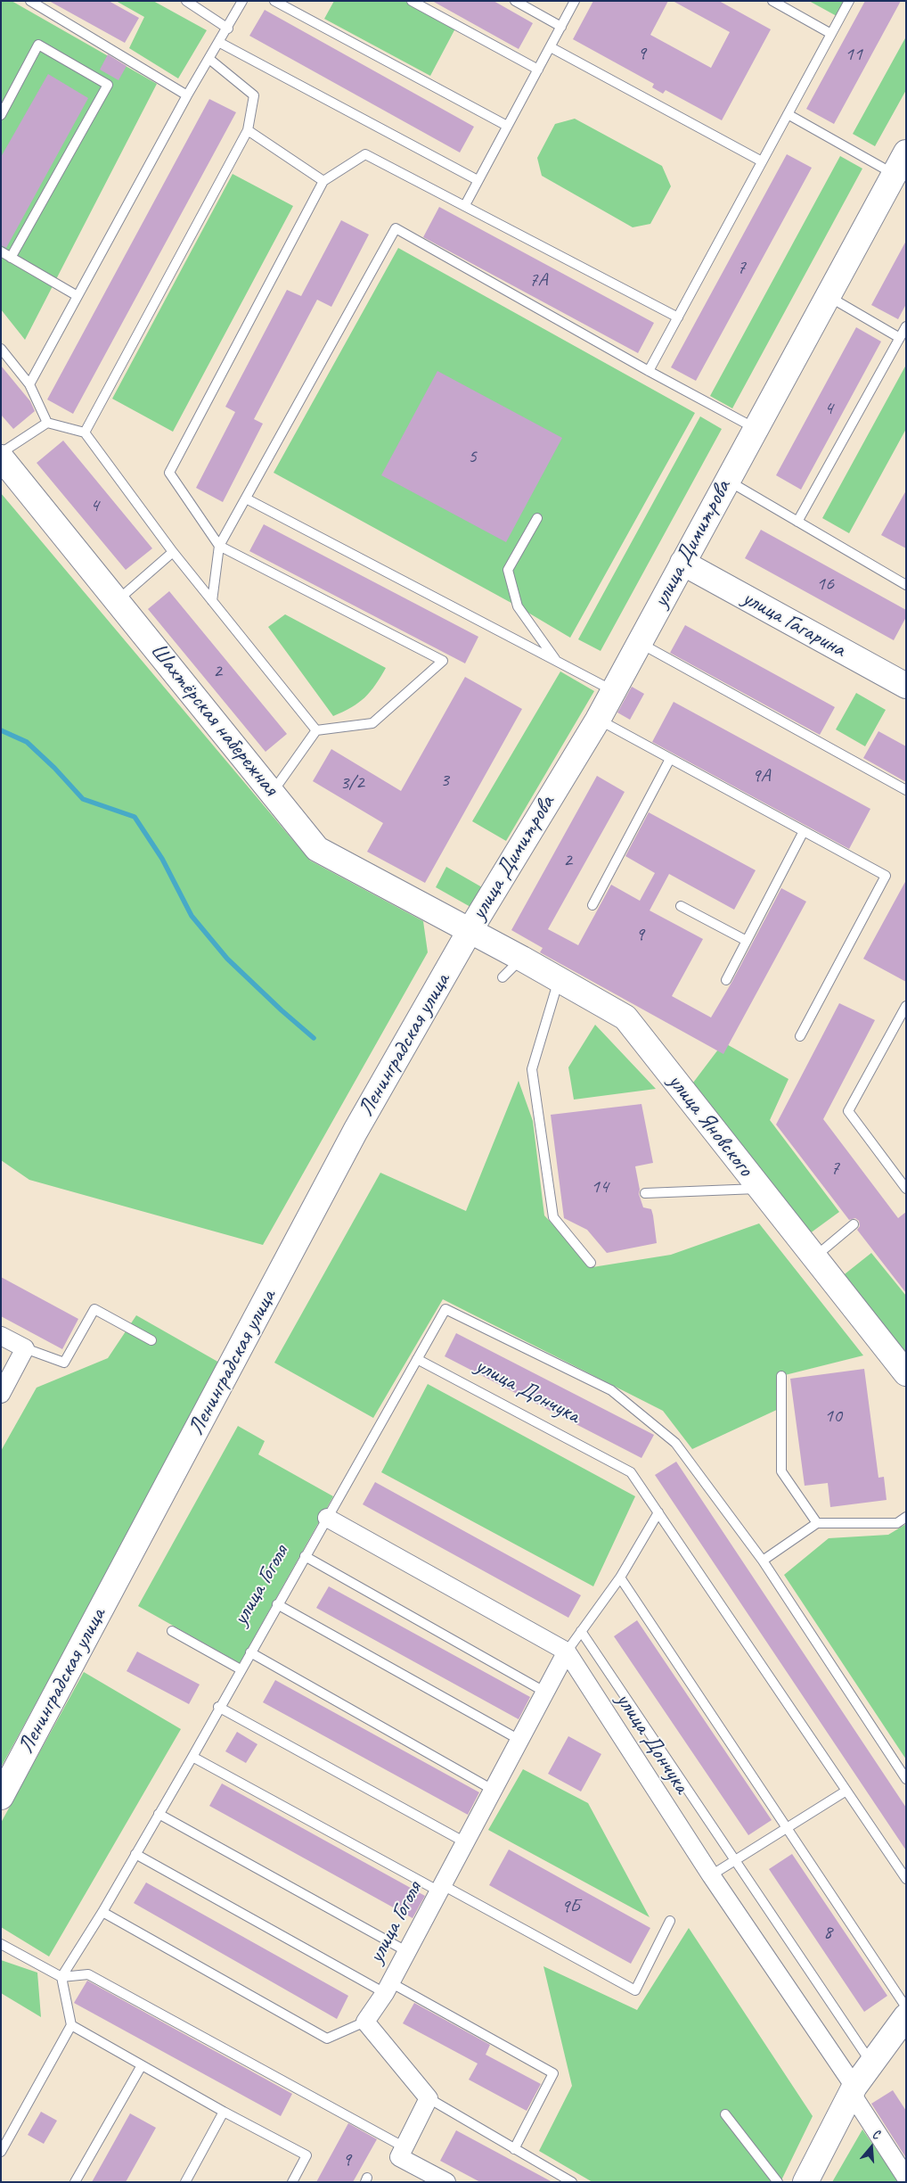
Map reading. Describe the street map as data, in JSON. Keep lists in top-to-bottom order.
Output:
{
  "streets": {
    "street": [
      "улица Димитрова",
      "улица Гагарина",
      "Шахтёрская набережная",
      "Ленинградская улица",
      "улица Яновского",
      "улица Дончука",
      "улица Гоголя"
    ]
  },
  "crossings": [
    ["улица Димитрова", "улица Гагарина"],
    ["улица Димитрова", "Шахтёрская набережная"],
    ["улица Димитрова", "Ленинградская улица"],
    ["улица Димитрова", "улица Яновского"],
    ["Шахтёрская набережная", "Ленинградская улица"],
    ["Шахтёрская набережная", "улица Яновского"],
    ["Ленинградская улица", "улица Яновского"],
    ["улица Дончука", "улица Гоголя"]
  ],
  "house_numbers": [
    "9",
    "11",
    "7",
    "7А",
    "4",
    "5",
    "4",
    "16",
    "2",
    "9А",
    "3",
    "3/2",
    "2",
    "9",
    "7",
    "14",
    "10",
    "9Б",
    "8",
    "9"
  ],
  "north": "top"
}
